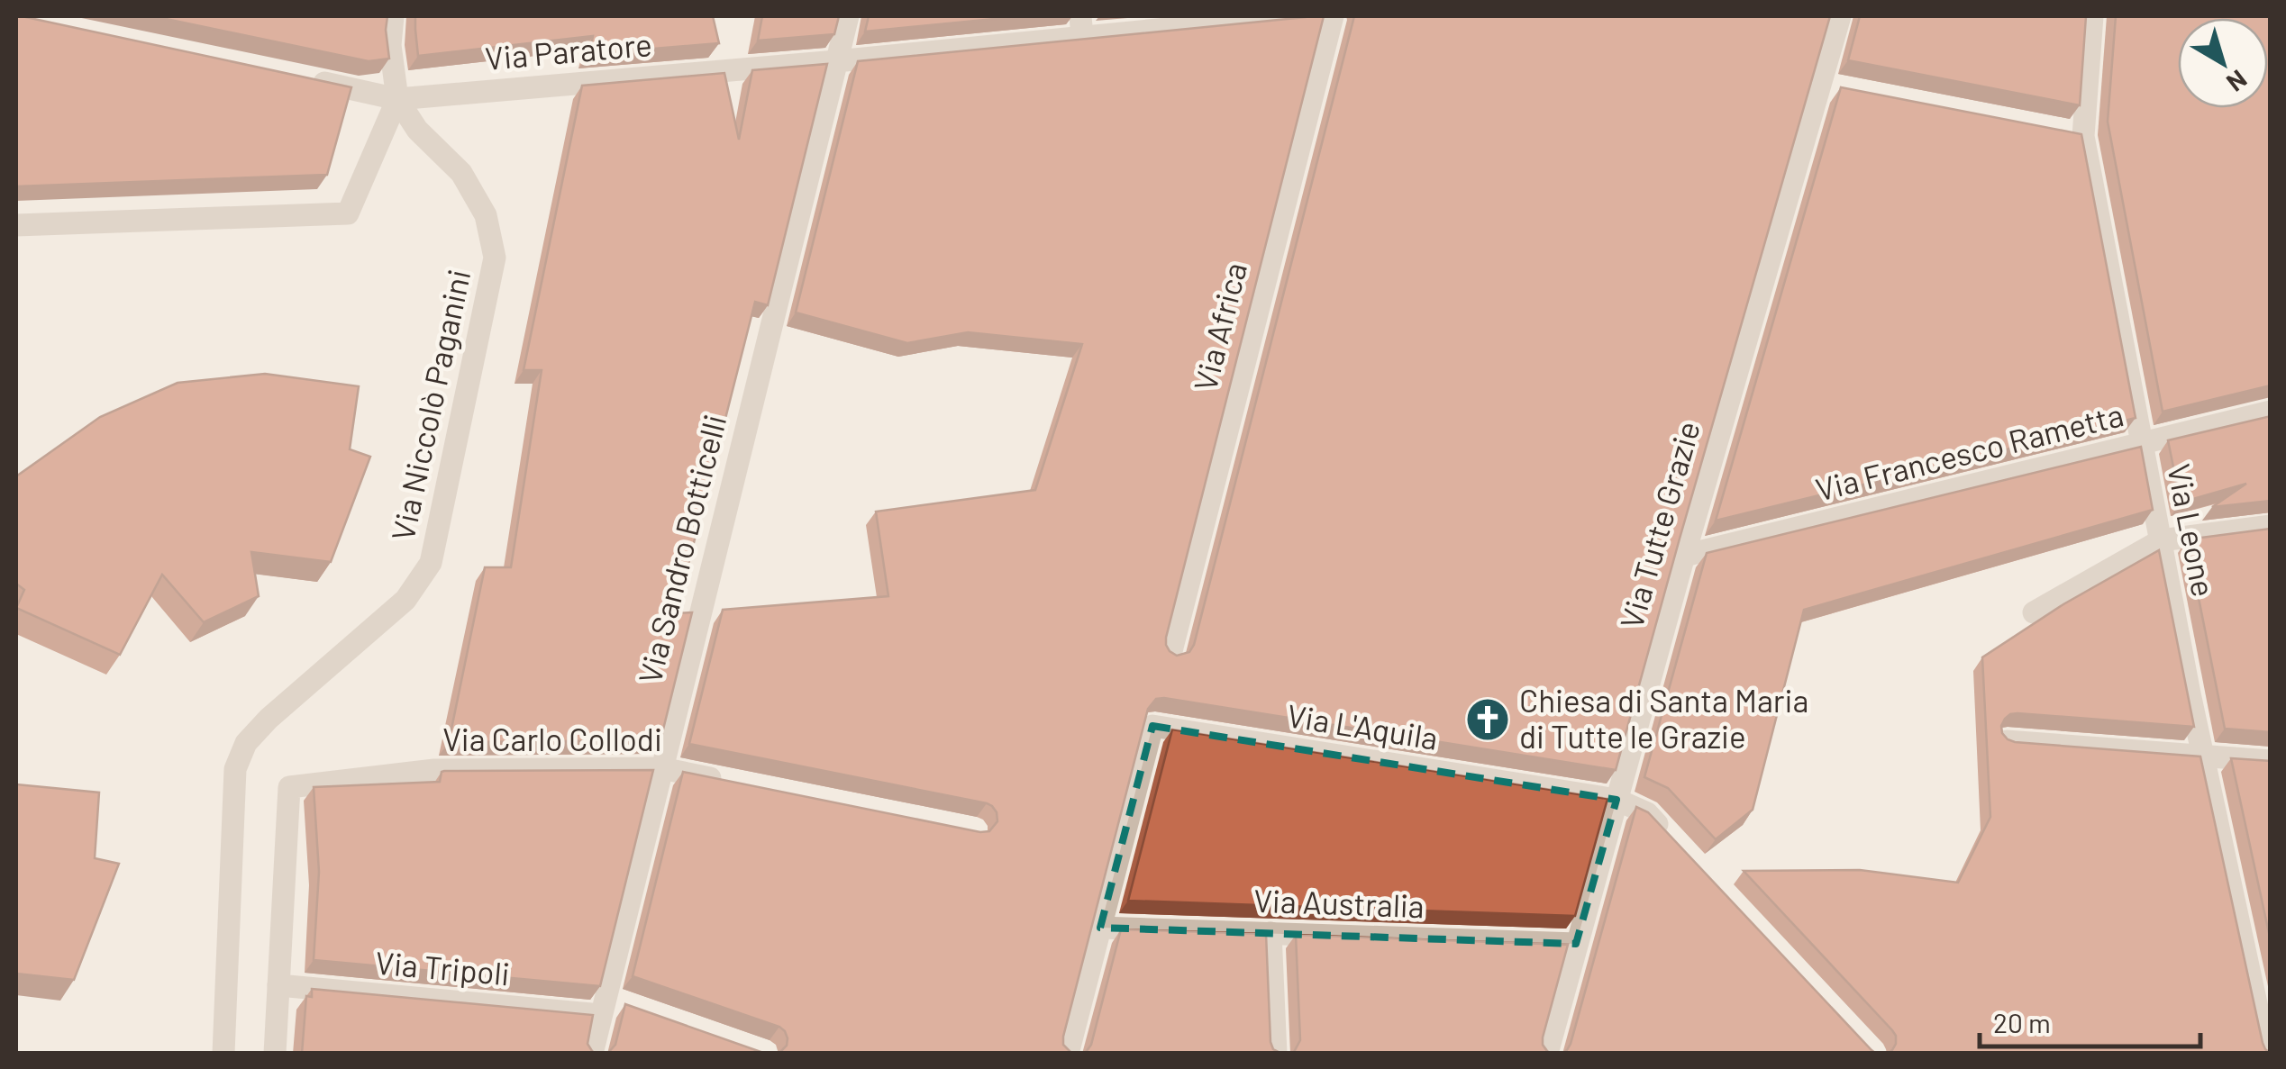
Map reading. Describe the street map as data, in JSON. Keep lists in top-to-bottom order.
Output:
{
  "streets": {
    "street": [
      "Via Paratore",
      "Via Africa",
      "Via Niccolò Paganini",
      "Via Francesco Rametta",
      "Via Tutte Grazie",
      "Via Leone",
      "Via Sandro Botticelli",
      "Via L'Aquila",
      "Via Carlo Collodi",
      "Via Australia",
      "Via Tripoli"
    ]
  },
  "crossings": [
    ["Via Paratore", "Via Niccolò Paganini"],
    ["Via Paratore", "Via Sandro Botticelli"],
    ["Via Francesco Rametta", "Via Tutte Grazie"],
    ["Via Francesco Rametta", "Via Leone"],
    ["Via Tutte Grazie", "Via L'Aquila"],
    ["Via Tutte Grazie", "Via Australia"],
    ["Via Sandro Botticelli", "Via Carlo Collodi"],
    ["Via Sandro Botticelli", "Via Tripoli"],
    ["Via L'Aquila", "Via Australia"],
    ["Via Carlo Collodi", "Via Tripoli"]
  ],
  "places": {
    "church": ["Chiesa di Santa Maria di Tutte le Grazie"]
  },
  "scale_bar": "20 m",
  "north": "bottom right"
}
